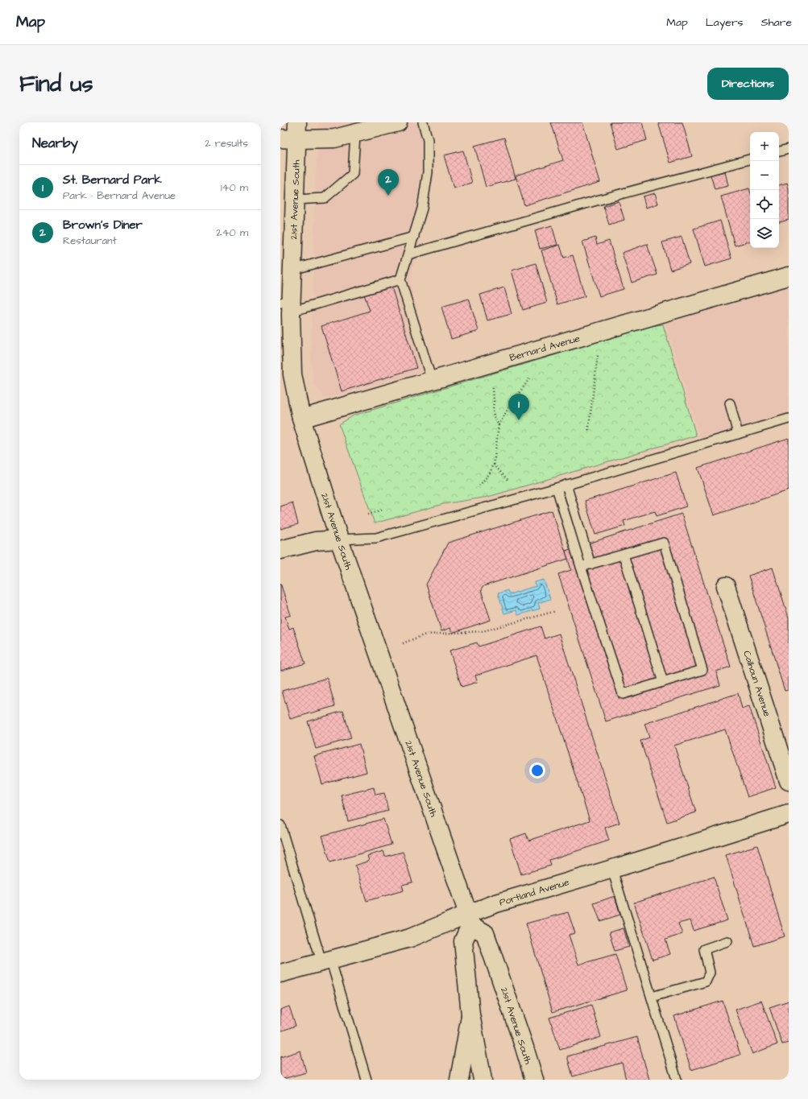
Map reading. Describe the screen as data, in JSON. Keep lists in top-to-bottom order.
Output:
{
  "streets": {
    "street": [
      "21st Avenue South",
      "Bernard Avenue",
      "Calhoun Avenue",
      "Portland Avenue"
    ]
  },
  "crossings": [
    ["21st Avenue South", "Bernard Avenue"],
    ["21st Avenue South", "Portland Avenue"]
  ],
  "page": {
    "header": "Map",
    "nav": ["Map", "Layers", "Share"],
    "buttons": "Directions",
    "title": "Find us",
    "heading": ["Nearby", "2 results"],
    "map_buttons": ["+", "−"],
    "list": [
      {
        "mark": "1",
        "name": "St. Bernard Park",
        "note": "Park · Bernard Avenue",
        "value": "140 m"
      },
      {
        "mark": "2",
        "name": "Brown's Diner",
        "note": "Restaurant",
        "value": "240 m"
      }
    ],
    "pins": ["2", "1"]
  }
}
